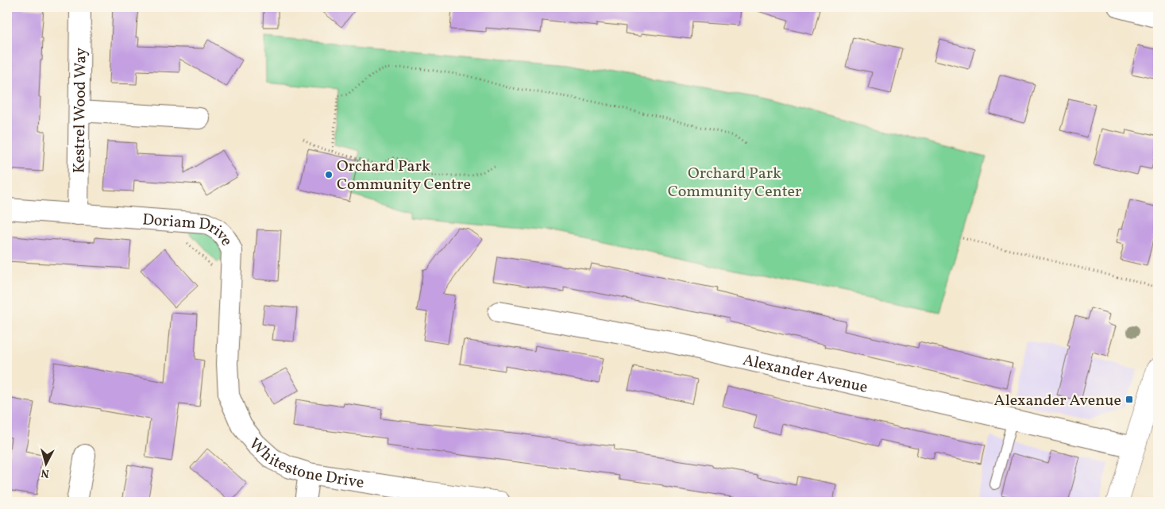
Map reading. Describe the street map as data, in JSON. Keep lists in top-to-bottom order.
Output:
{
  "streets": {
    "street": [
      "Kestrel Wood Way",
      "Doriam Drive",
      "Alexander Avenue",
      "Whitestone Drive"
    ]
  },
  "crossings": [
    ["Kestrel Wood Way", "Doriam Drive"],
    ["Doriam Drive", "Whitestone Drive"]
  ],
  "parks": ["Orchard Park Community Center"],
  "places": {
    "other": ["Orchard Park Community Centre"],
    "transit": ["Alexander Avenue"]
  },
  "north": "bottom"
}
